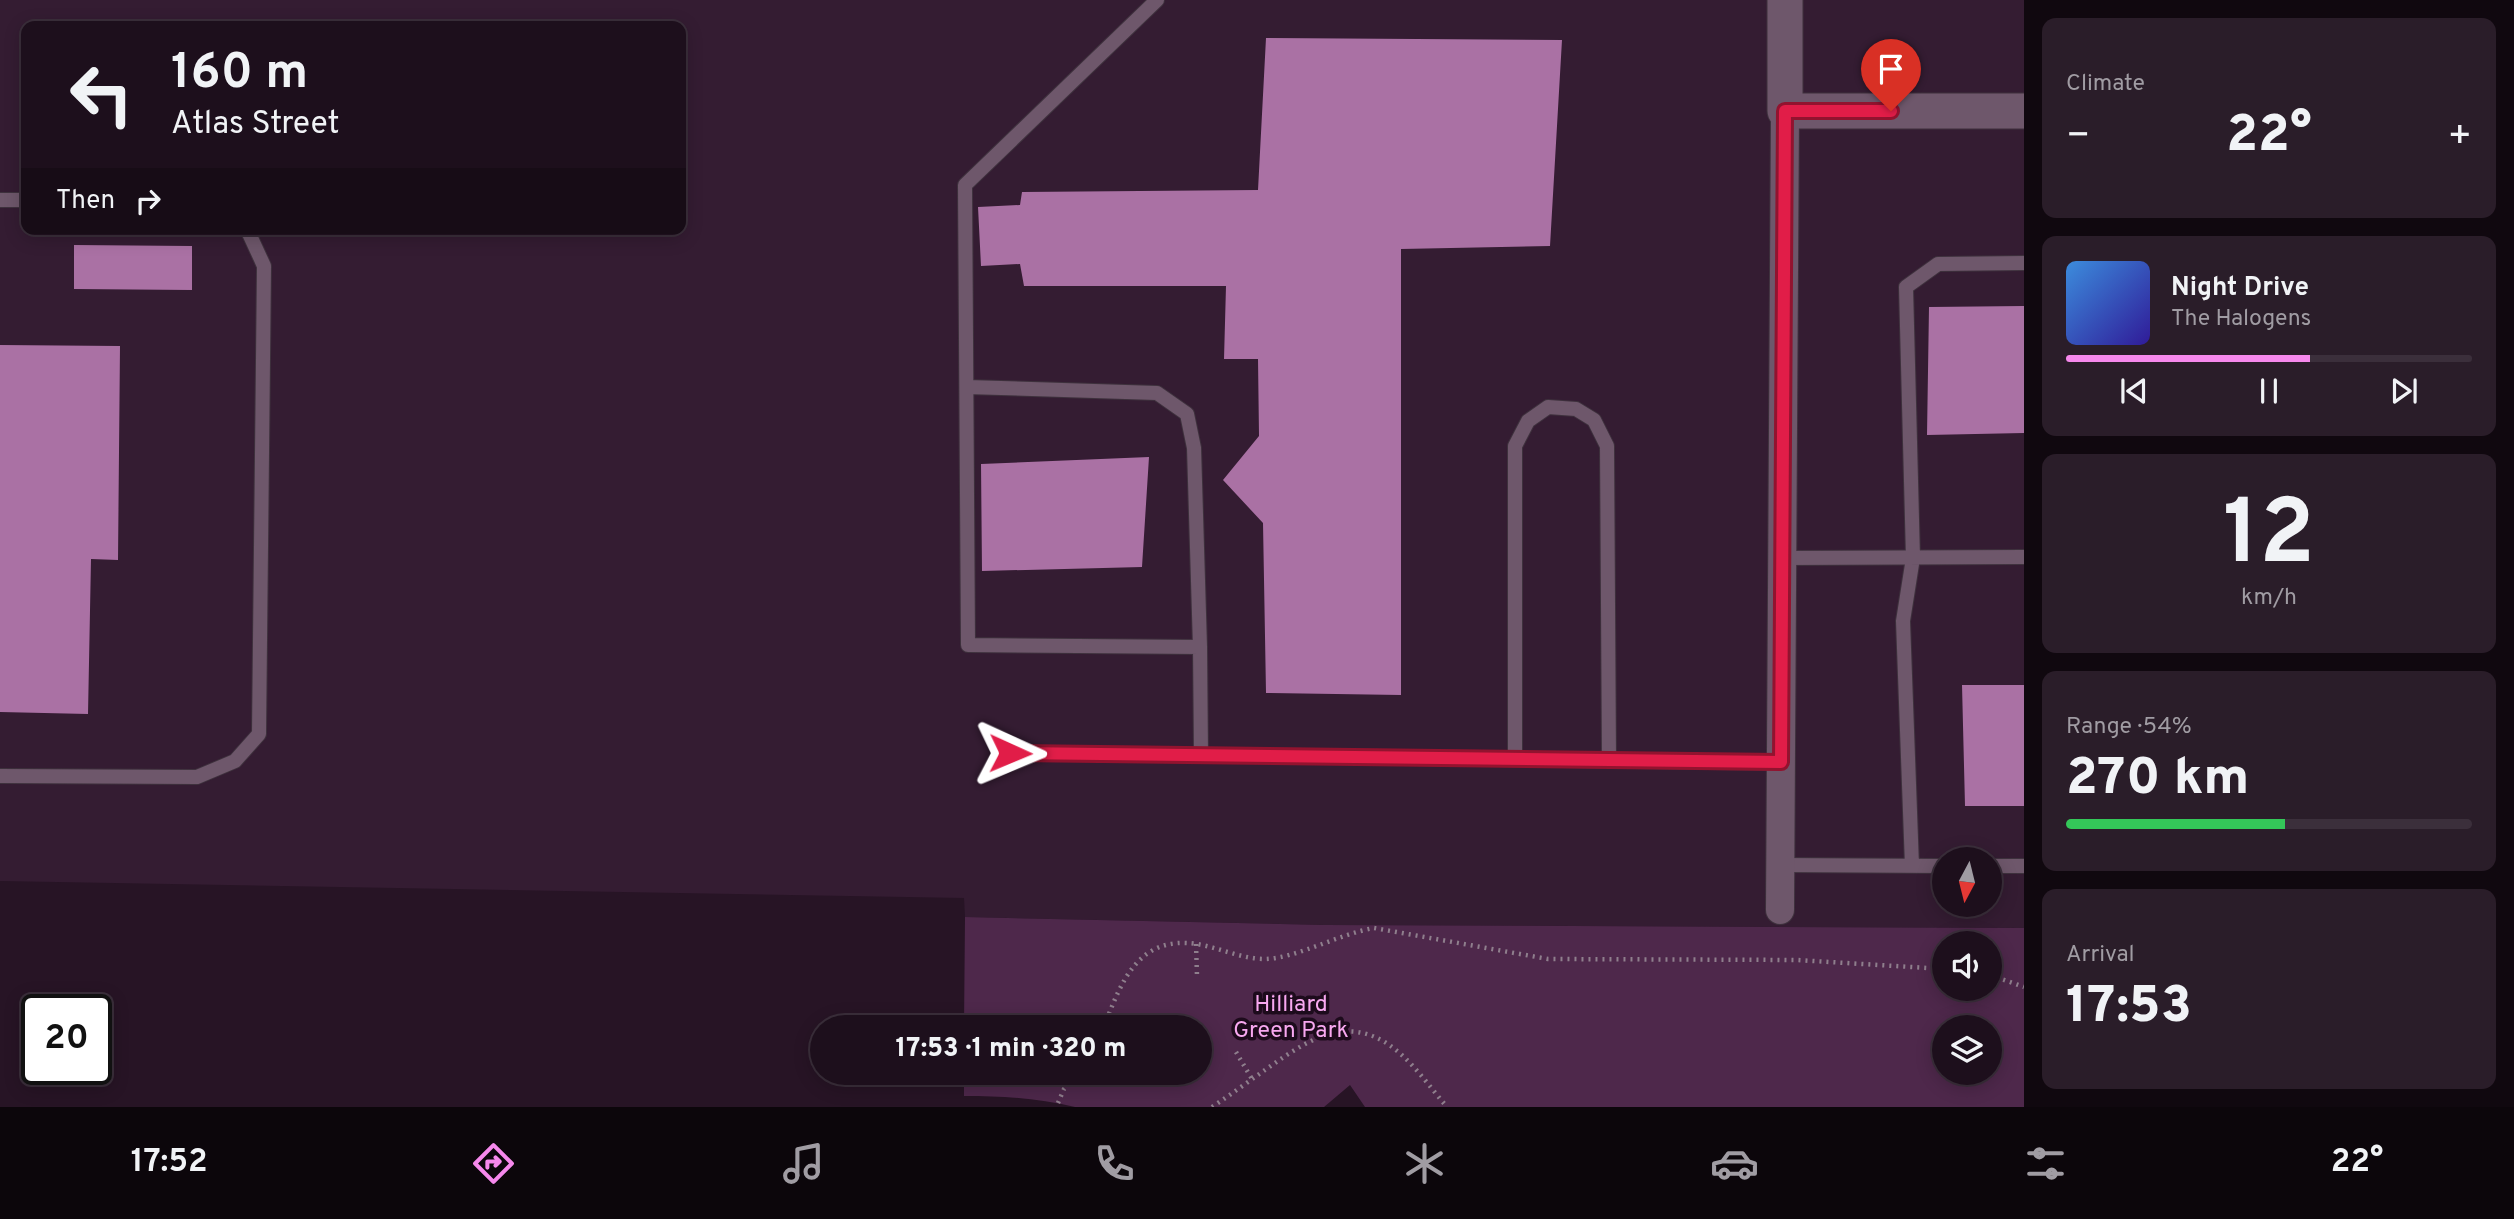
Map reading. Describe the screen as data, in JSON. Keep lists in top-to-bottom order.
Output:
{
  "parks": ["Hilliard Green Park"],
  "north": "bottom",
  "page": {
    "tile": [
      "Climate",
      ["12", "km/h"],
      ["Range · 54%", "270 km"],
      ["Arrival", "17:53"]
    ],
    "turn": ["160 m", "Atlas Street"],
    "heat": ["−", "22°", "+"],
    "then": "Then",
    "song": ["Night Drive", "The Halogens"],
    "limit": "20",
    "trip": "17:53 · 1 min · 320 m",
    "tabs": ["17:52", "22°"]
  }
}
